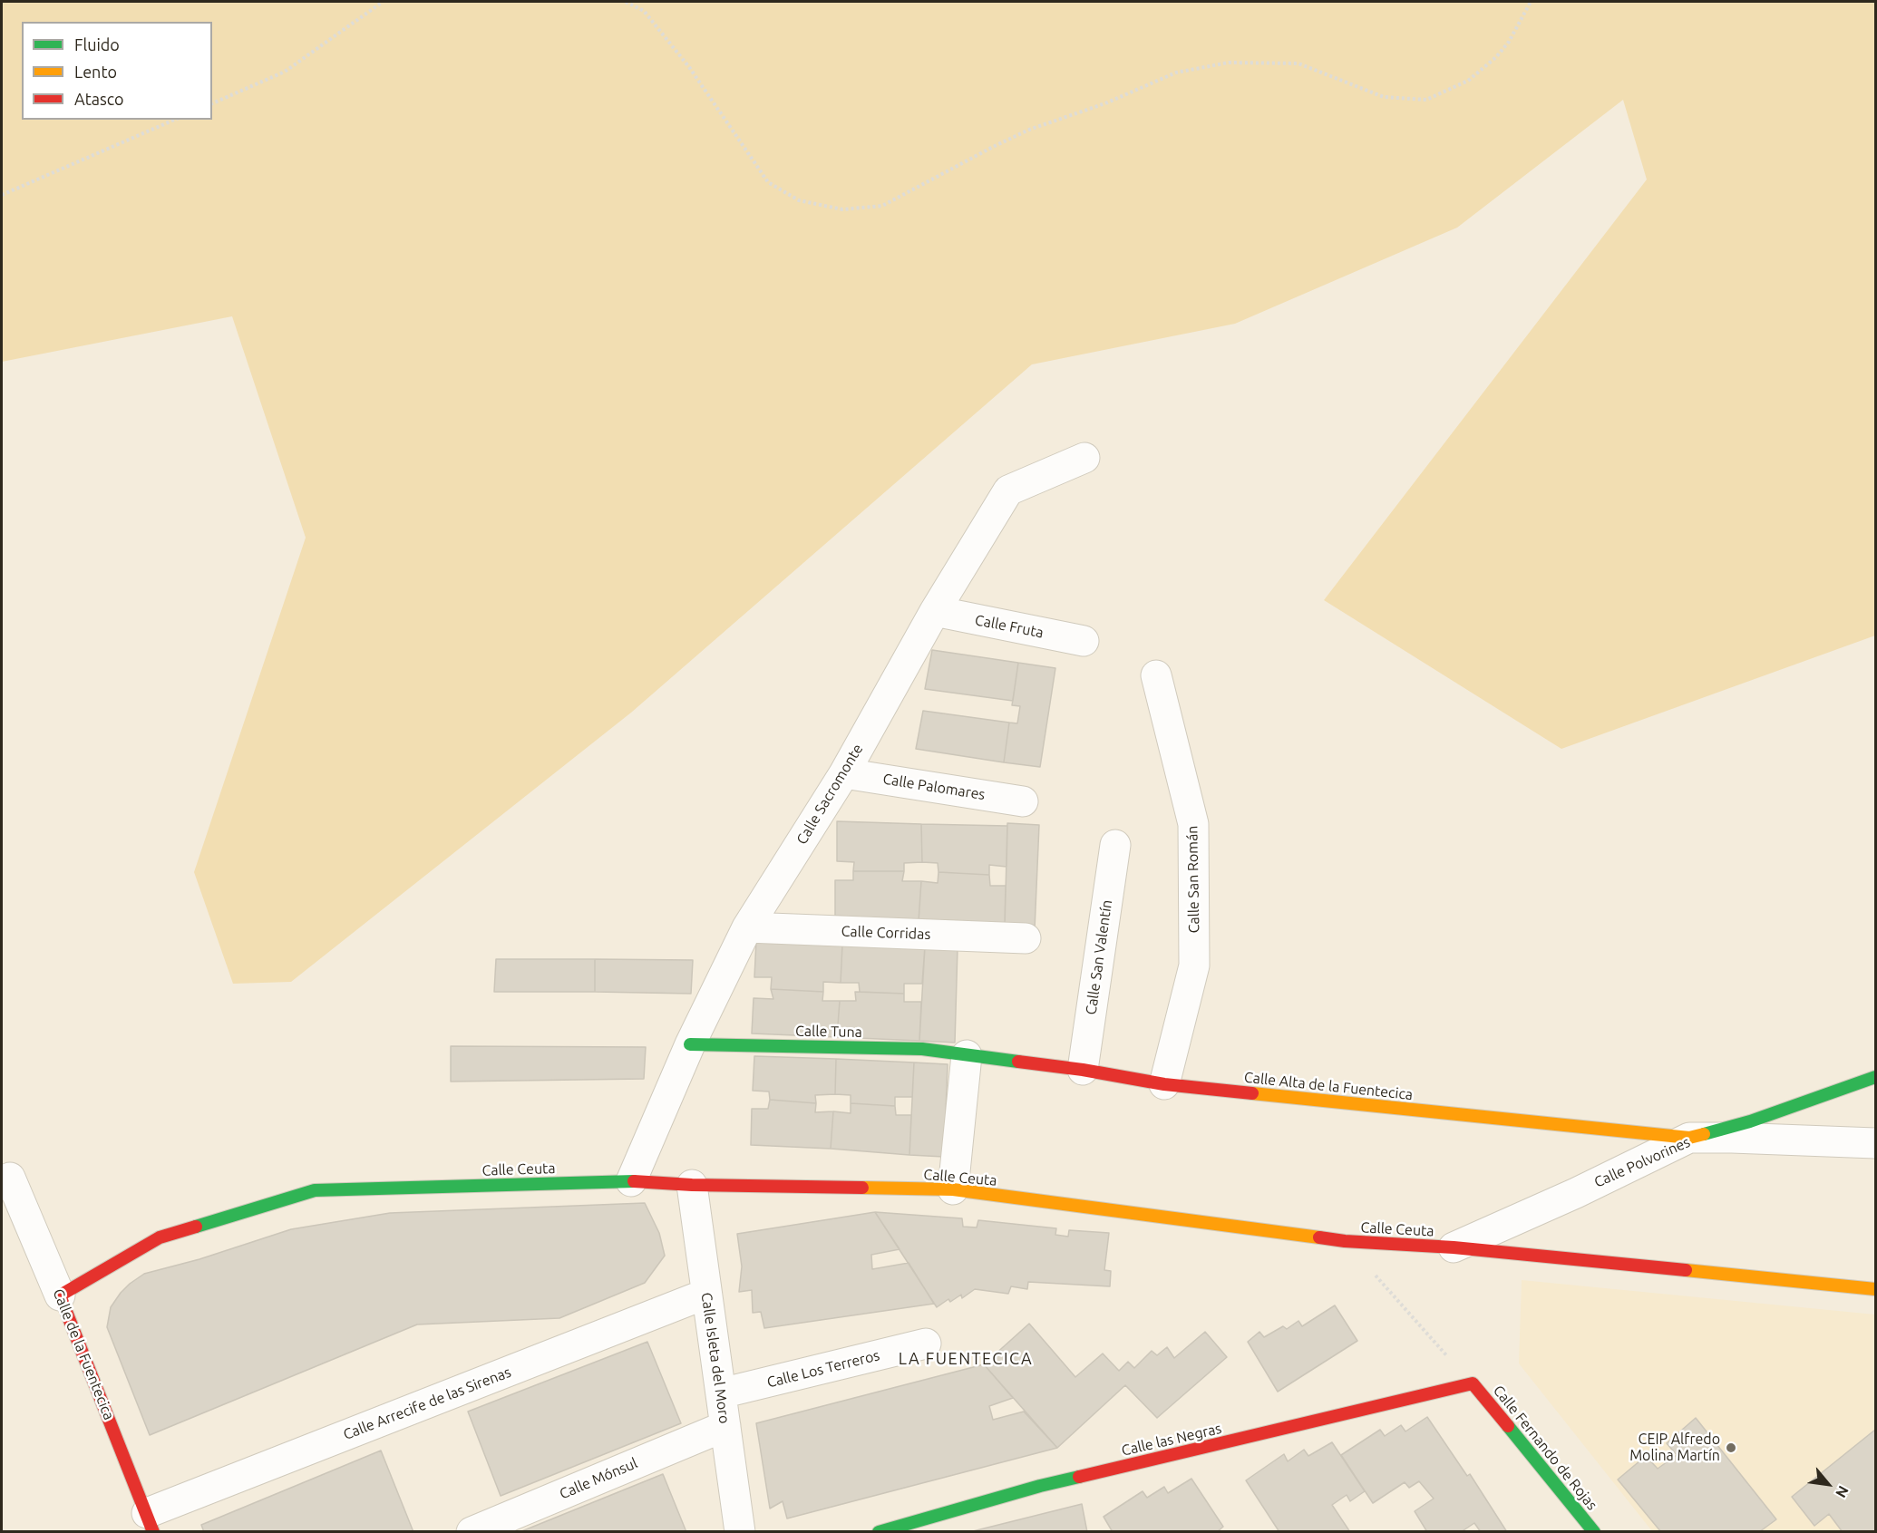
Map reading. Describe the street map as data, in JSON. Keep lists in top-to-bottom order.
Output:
{
  "streets": {
    "street": [
      "Calle Fruta",
      "Calle Palomares",
      "Calle Sacromonte",
      "Calle San Román",
      "Calle Corridas",
      "Calle San Valentín",
      "Calle Tuna",
      "Calle Alta de la Fuentecica",
      "Calle Polvorines",
      "Calle Ceuta",
      "Calle de la Fuentecica",
      "Calle Isleta del Moro",
      "Calle Los Terreros",
      "Calle Arrecife de las Sirenas",
      "Calle las Negras",
      "Calle Fernando de Rojas",
      "Calle Mónsul"
    ]
  },
  "crossings": [
    ["Calle Fruta", "Calle Sacromonte"],
    ["Calle Palomares", "Calle Sacromonte"],
    ["Calle Sacromonte", "Calle Corridas"],
    ["Calle Sacromonte", "Calle Tuna"],
    ["Calle Sacromonte", "Calle Ceuta"],
    ["Calle San Román", "Calle Alta de la Fuentecica"],
    ["Calle San Valentín", "Calle Alta de la Fuentecica"],
    ["Calle Tuna", "Calle Alta de la Fuentecica"],
    ["Calle Alta de la Fuentecica", "Calle Polvorines"],
    ["Calle Polvorines", "Calle Ceuta"],
    ["Calle Ceuta", "Calle de la Fuentecica"],
    ["Calle Ceuta", "Calle Isleta del Moro"],
    ["Calle de la Fuentecica", "Calle Arrecife de las Sirenas"],
    ["Calle Isleta del Moro", "Calle Los Terreros"],
    ["Calle Isleta del Moro", "Calle Arrecife de las Sirenas"],
    ["Calle Isleta del Moro", "Calle Mónsul"],
    ["Calle las Negras", "Calle Fernando de Rojas"]
  ],
  "districts": ["LA FUENTECICA"],
  "places": ["CEIP Alfredo Molina Martín"],
  "legend": ["Fluido", "Lento", "Atasco"],
  "north": "bottom right"
}
